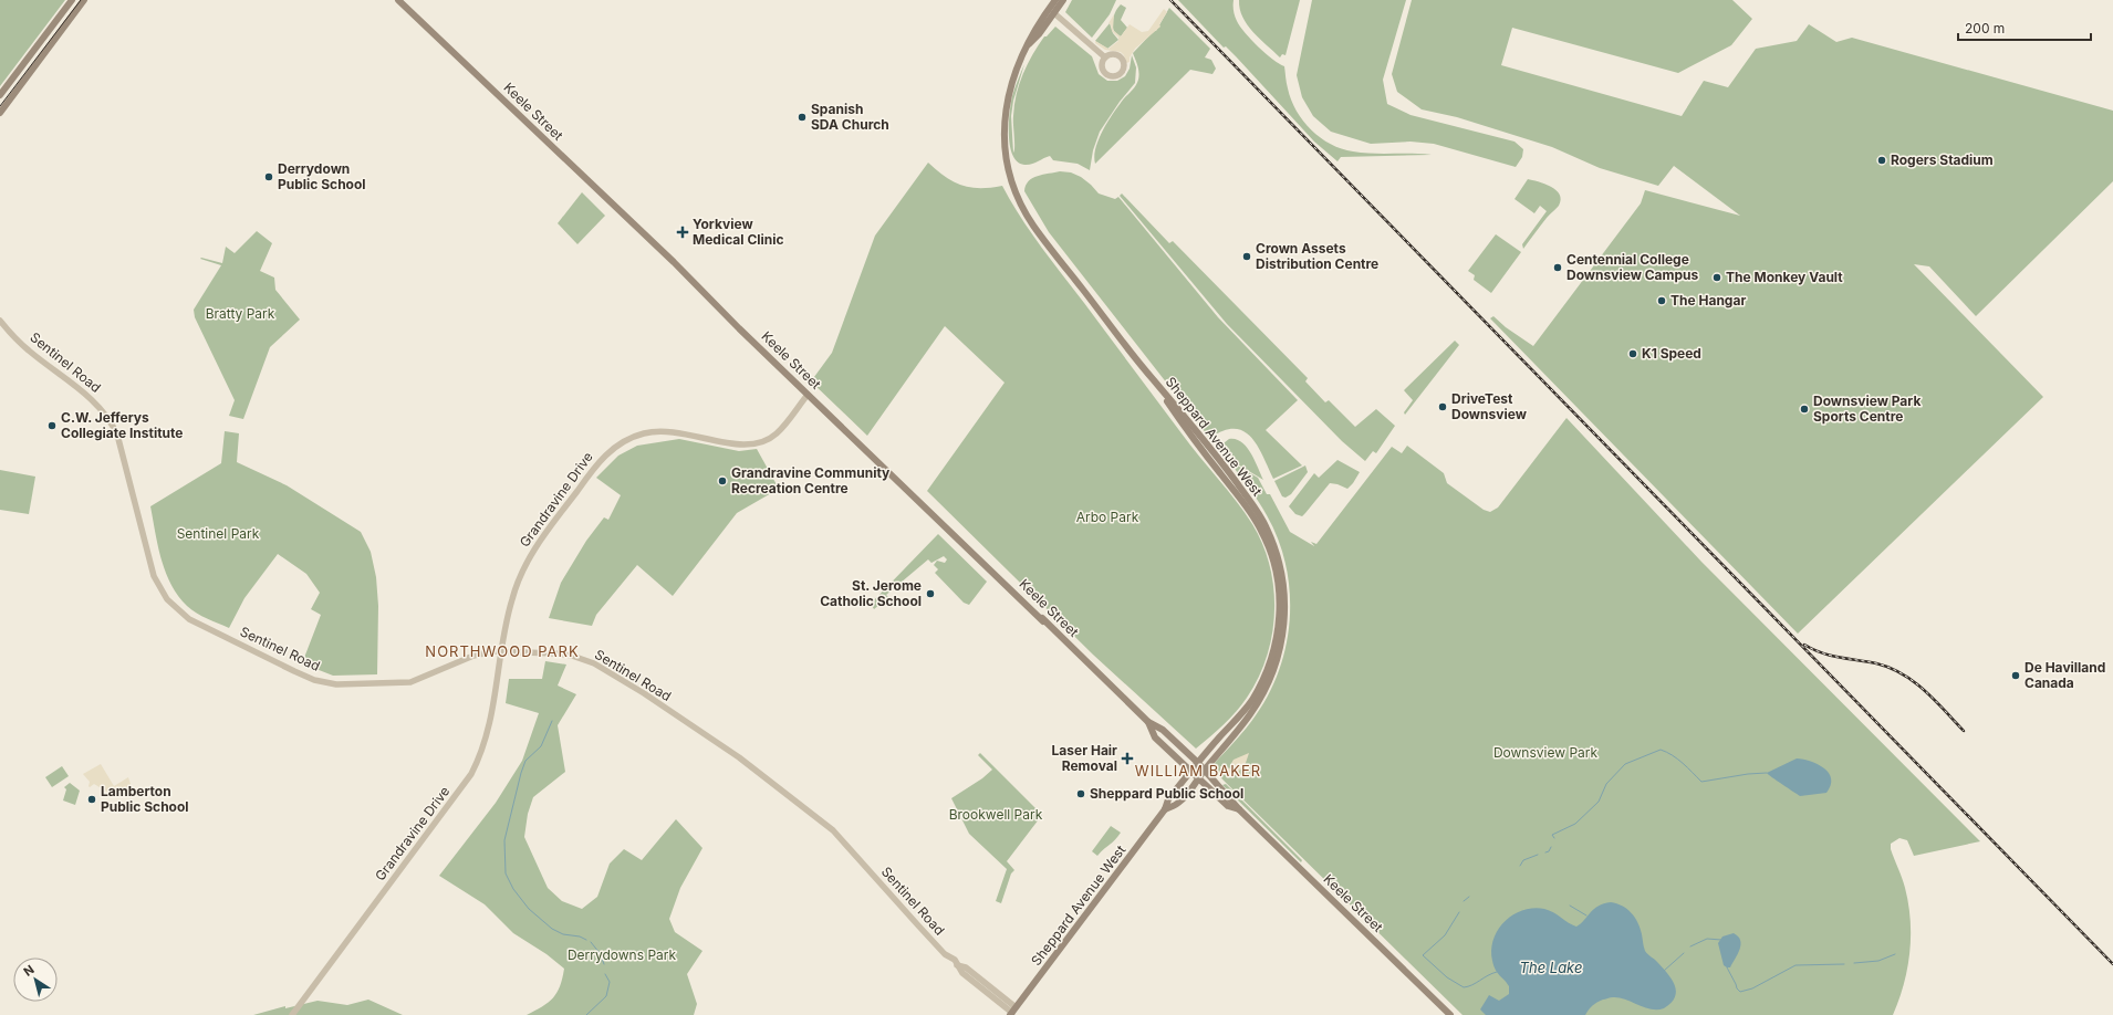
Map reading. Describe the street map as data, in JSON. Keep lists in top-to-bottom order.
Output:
{
  "streets": {
    "main road": ["Keele Street", "Sheppard Avenue West"],
    "street": ["Sentinel Road", "Grandravine Drive"]
  },
  "crossings": [
    ["Keele Street", "Sheppard Avenue West"],
    ["Keele Street", "Grandravine Drive"],
    ["Sentinel Road", "Sheppard Avenue West"],
    ["Sentinel Road", "Grandravine Drive"]
  ],
  "districts": ["NORTHWOOD PARK", "WILLIAM BAKER"],
  "water": ["The Lake"],
  "parks": [
    "Bratty Park",
    "Arbo Park",
    "Sentinel Park",
    "Downsview Park",
    "Brookwell Park",
    "Derrydowns Park"
  ],
  "places": {
    "other": [
      "Spanish SDA Church",
      "Rogers Stadium",
      "Derrydown Public School",
      "Crown Assets Distribution Centre",
      "Centennial College Downsview Campus",
      "The Monkey Vault",
      "The Hangar",
      "K1 Speed",
      "DriveTest Downsview",
      "Downsview Park Sports Centre",
      "C.W. Jefferys Collegiate Institute",
      "Grandravine Community Recreation Centre",
      "St. Jerome Catholic School",
      "De Havilland Canada",
      "Sheppard Public School",
      "Lamberton Public School"
    ],
    "health": ["Yorkview Medical Clinic", "Laser Hair Removal"]
  },
  "scale_bar": "200 m",
  "north": "top left"
}
